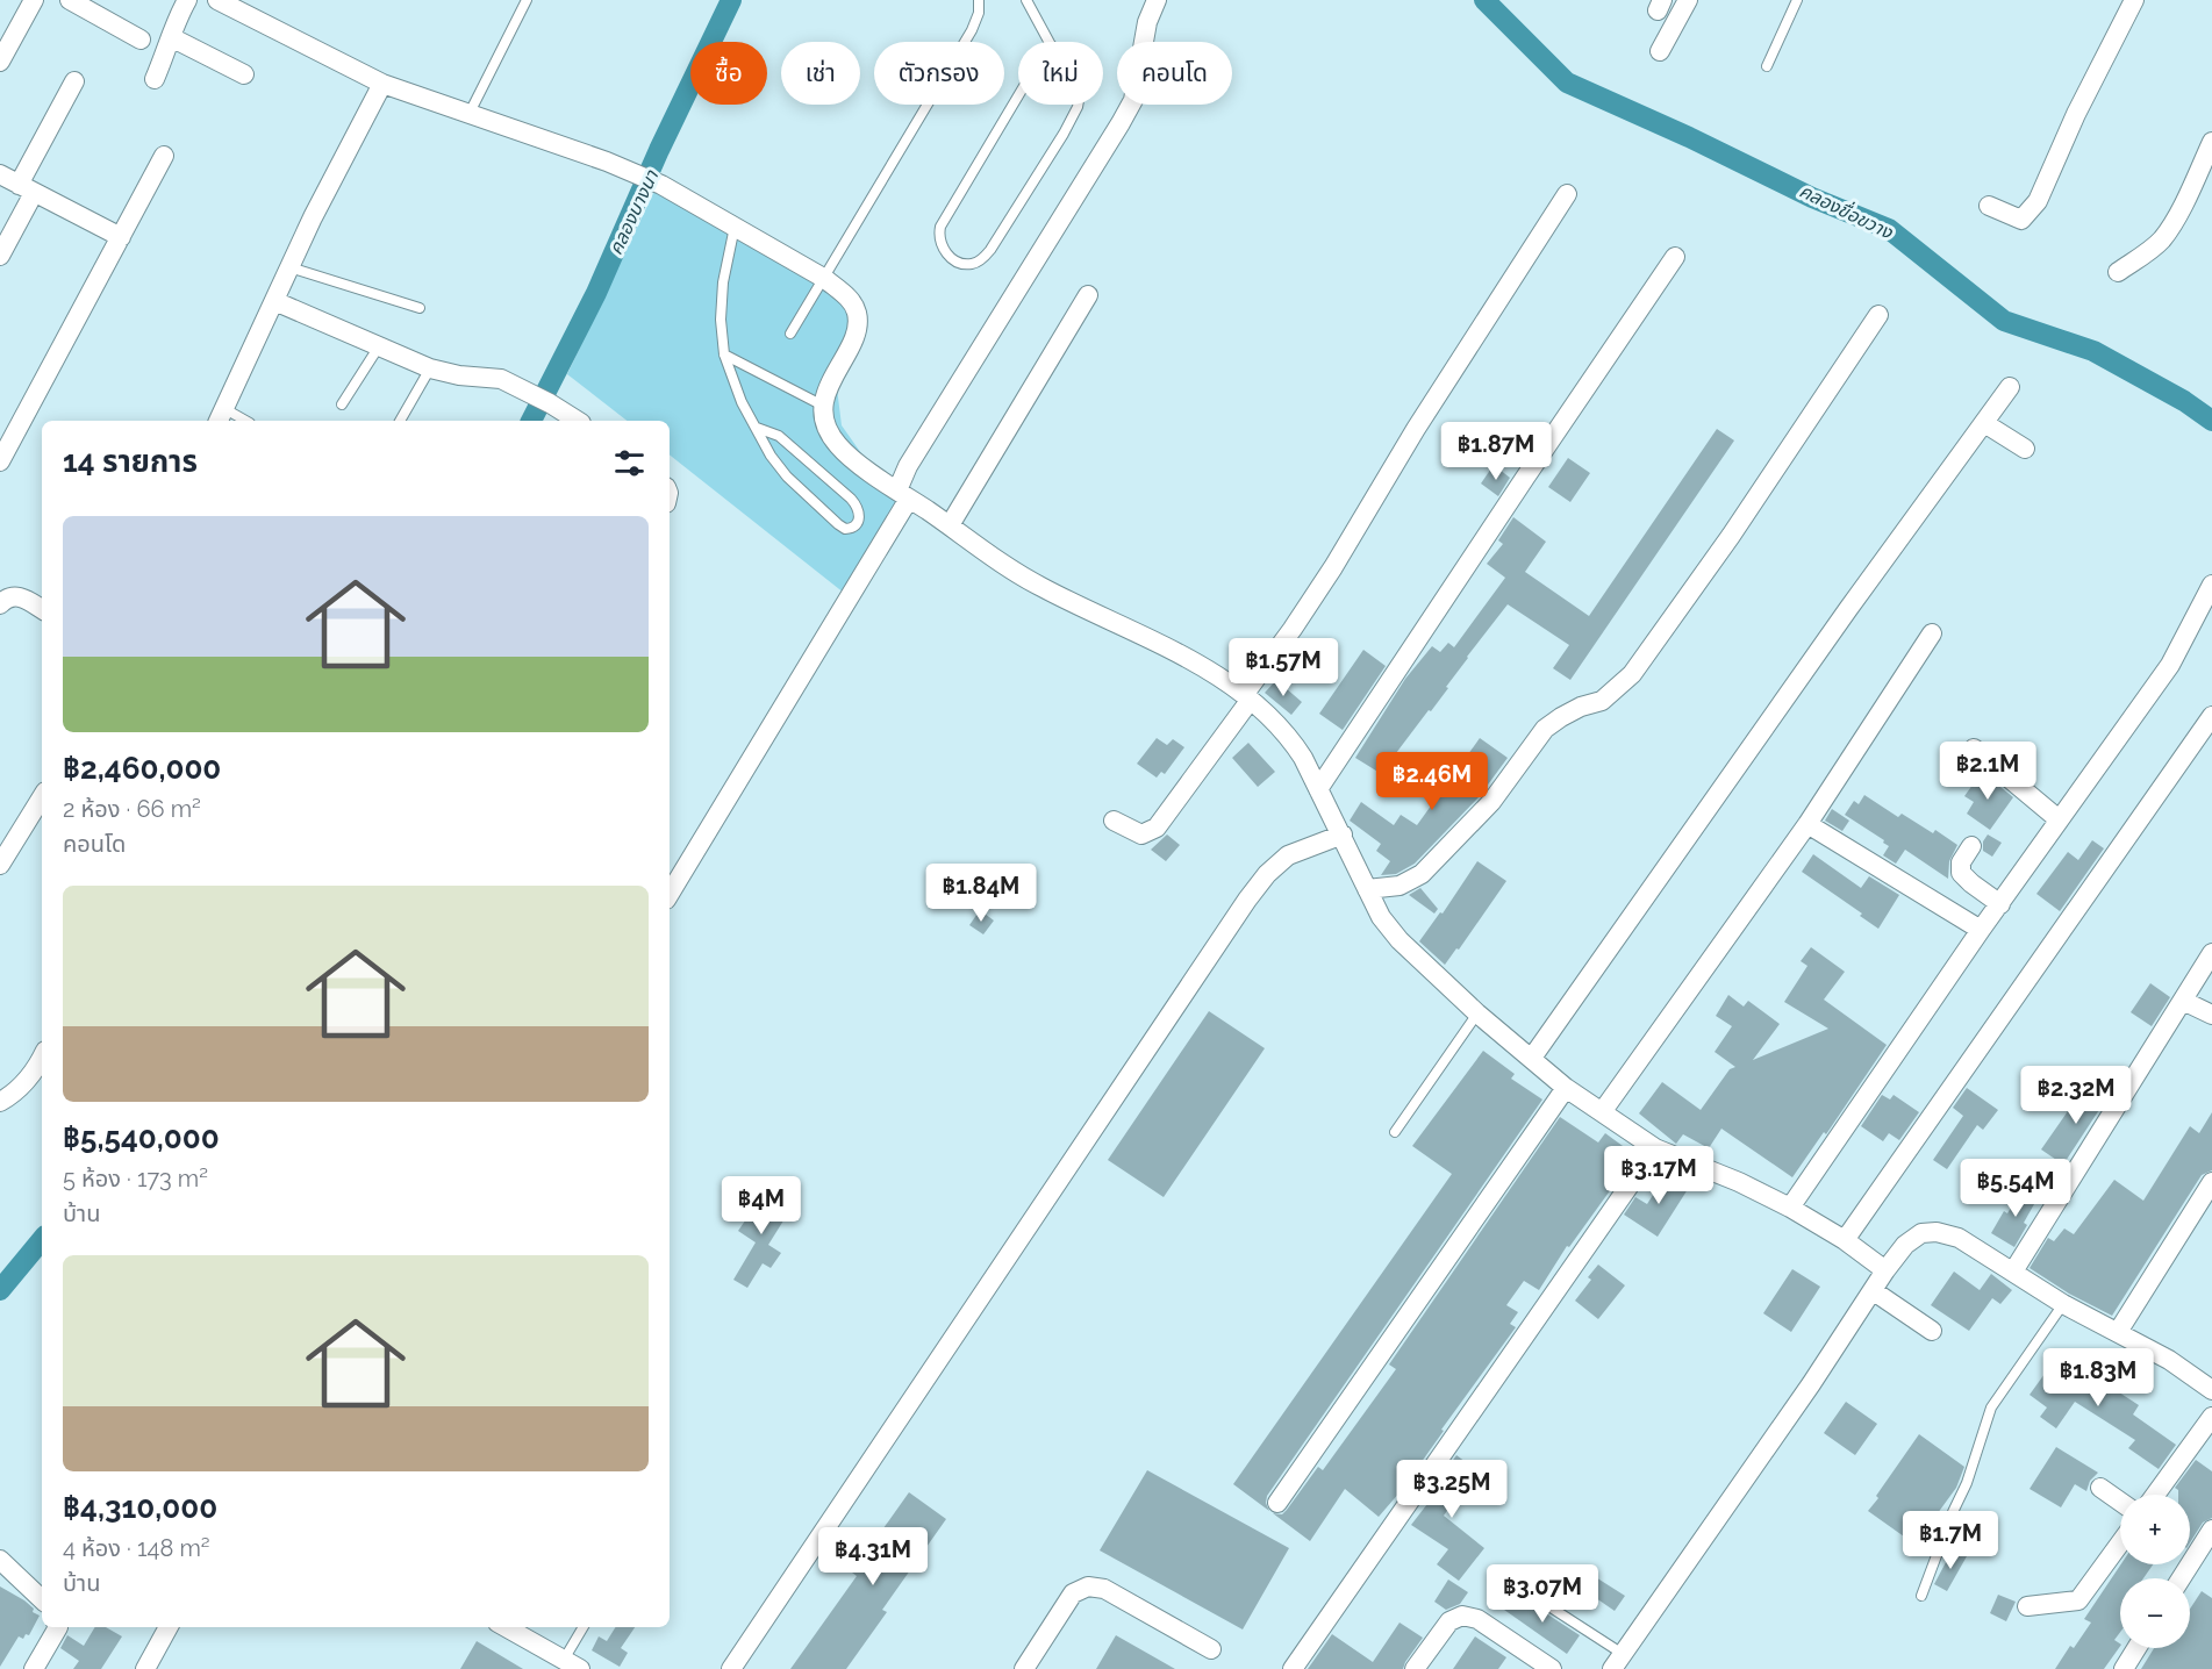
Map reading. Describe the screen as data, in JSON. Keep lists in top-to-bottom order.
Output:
{
  "water": ["คลองขื่อขวาง", "คลองบางนา"],
  "page": {
    "chip": [
      "ซื้อ",
      "เช่า",
      "ตัวกรอง",
      "ใหม่",
      "คอนโด"
    ],
    "heading": "14 รายการ",
    "price": [
      "฿1.87M",
      "฿1.57M",
      "฿2.1M",
      "฿2.46M",
      "฿1.84M",
      "฿2.32M",
      "฿3.17M",
      "฿5.54M",
      "฿4M",
      "฿1.83M",
      "฿3.25M",
      "฿1.7M",
      "฿4.31M",
      "฿3.07M"
    ],
    "list": [
      {
        "name": "฿2,460,000",
        "note": "2 ห้อง · 66 m² · คอนโด"
      },
      {
        "name": "฿5,540,000",
        "note": "5 ห้อง · 173 m² · บ้าน"
      },
      {
        "name": "฿4,310,000",
        "note": "4 ห้อง · 148 m² · บ้าน"
      }
    ],
    "map_buttons": ["+", "−"]
  }
}
